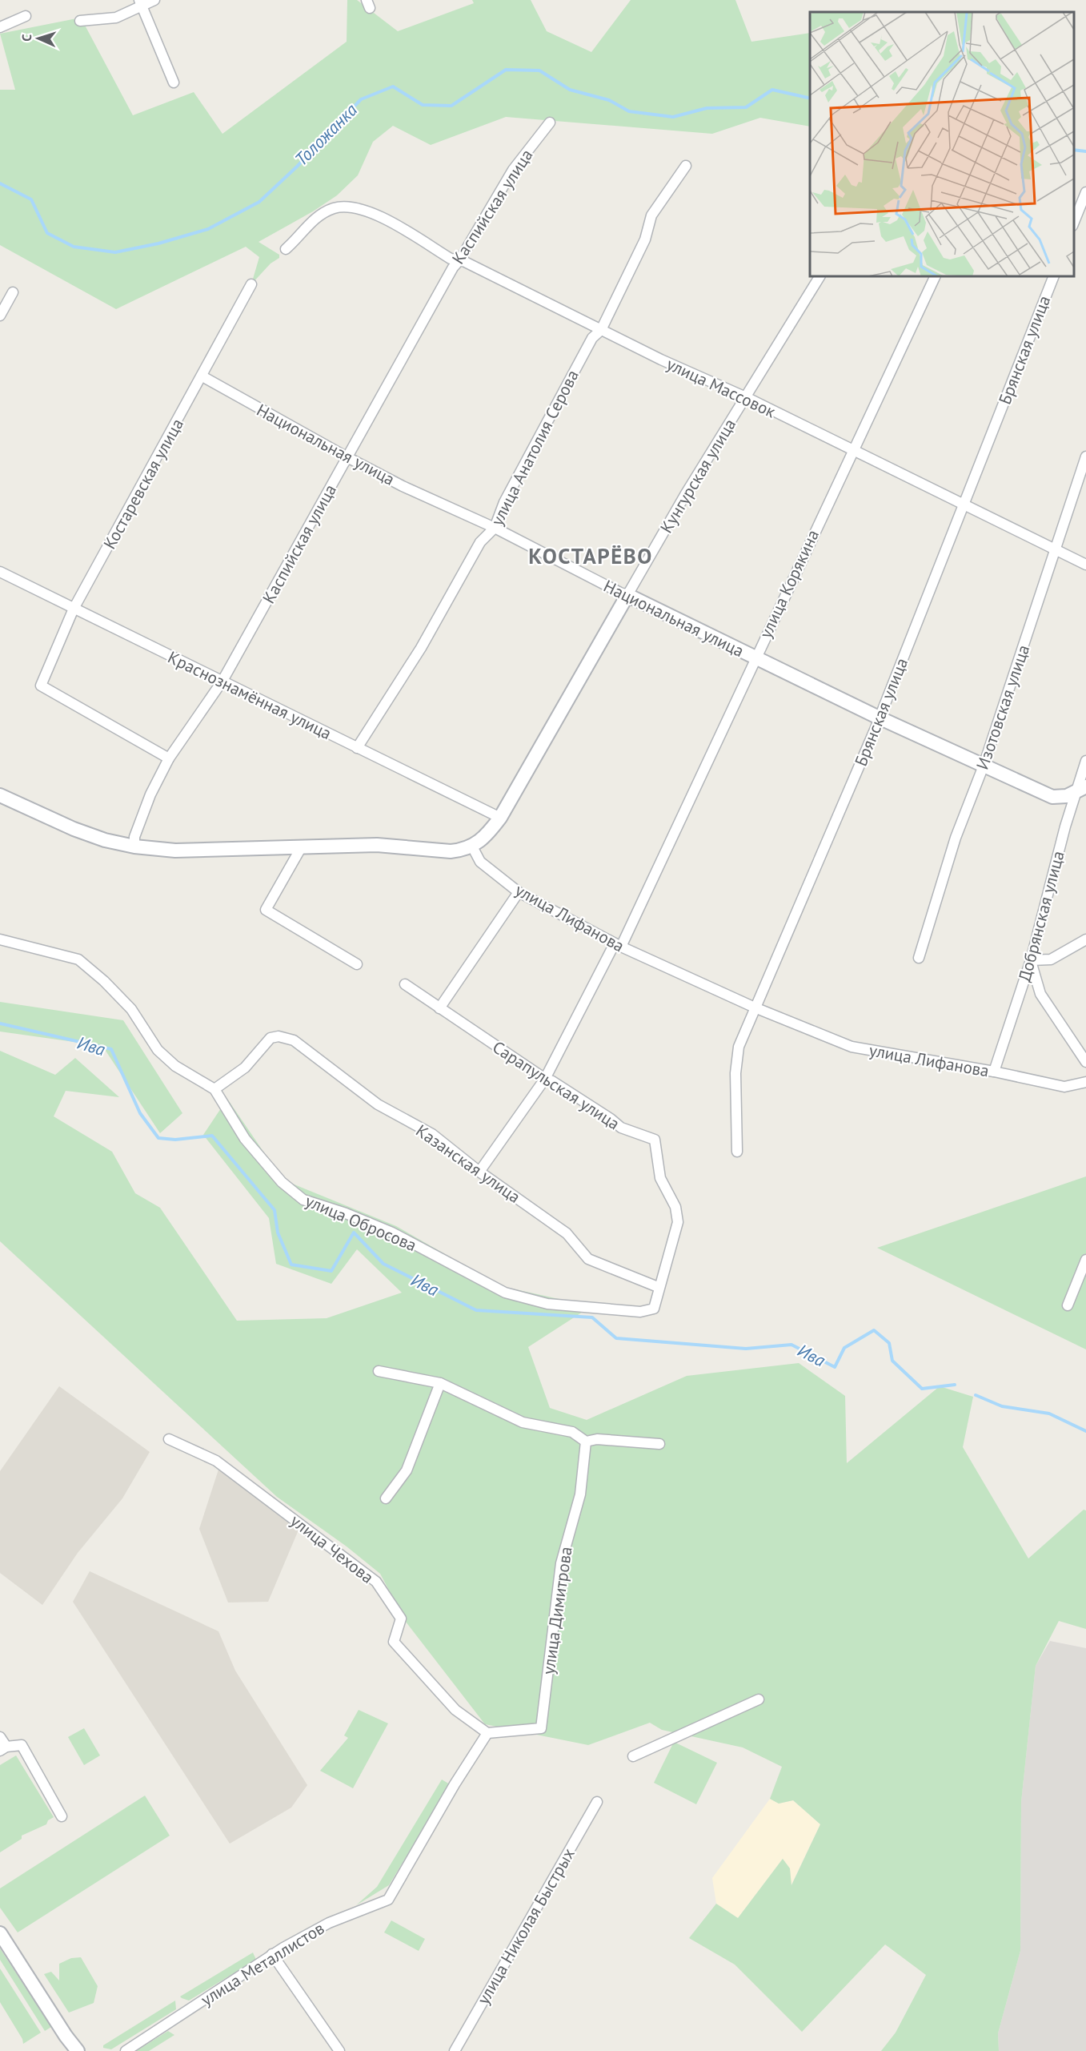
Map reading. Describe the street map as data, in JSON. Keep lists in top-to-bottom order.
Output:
{
  "streets": {
    "street": [
      "Каспийская улица",
      "Брянская улица",
      "улица Массовок",
      "Национальная улица",
      "улица Анатолия Серова",
      "Кунгурская улица",
      "Костаревская улица",
      "улица Корякина",
      "Краснознамённая улица",
      "Изотовская улица",
      "Добрянская улица",
      "улица Лифанова",
      "Сарапульская улица",
      "Казанская улица",
      "улица Обросова",
      "улица Чехова",
      "улица Димитрова",
      "улица Николая Быстрых",
      "улица Металлистов"
    ]
  },
  "crossings": [
    ["Каспийская улица", "улица Массовок"],
    ["Каспийская улица", "Национальная улица"],
    ["Каспийская улица", "Костаревская улица"],
    ["Каспийская улица", "Краснознамённая улица"],
    ["Брянская улица", "улица Массовок"],
    ["Брянская улица", "Национальная улица"],
    ["Брянская улица", "улица Лифанова"],
    ["улица Массовок", "улица Анатолия Серова"],
    ["улица Массовок", "Кунгурская улица"],
    ["улица Массовок", "улица Корякина"],
    ["улица Массовок", "Изотовская улица"],
    ["Национальная улица", "улица Анатолия Серова"],
    ["Национальная улица", "Кунгурская улица"],
    ["Национальная улица", "Костаревская улица"],
    ["Национальная улица", "улица Корякина"],
    ["Национальная улица", "Изотовская улица"],
    ["Национальная улица", "Добрянская улица"],
    ["улица Анатолия Серова", "Краснознамённая улица"],
    ["Кунгурская улица", "Краснознамённая улица"],
    ["Кунгурская улица", "улица Лифанова"],
    ["Костаревская улица", "Краснознамённая улица"],
    ["улица Корякина", "улица Лифанова"],
    ["улица Корякина", "Сарапульская улица"],
    ["улица Корякина", "Казанская улица"],
    ["Добрянская улица", "улица Лифанова"],
    ["Сарапульская улица", "Казанская улица"],
    ["Сарапульская улица", "улица Обросова"],
    ["Казанская улица", "улица Обросова"],
    ["улица Чехова", "улица Димитрова"],
    ["улица Чехова", "улица Металлистов"],
    ["улица Димитрова", "улица Металлистов"]
  ],
  "districts": ["КОСТАРЁВО"],
  "water": ["Толожанка", "Ива"],
  "north": "left"
}
